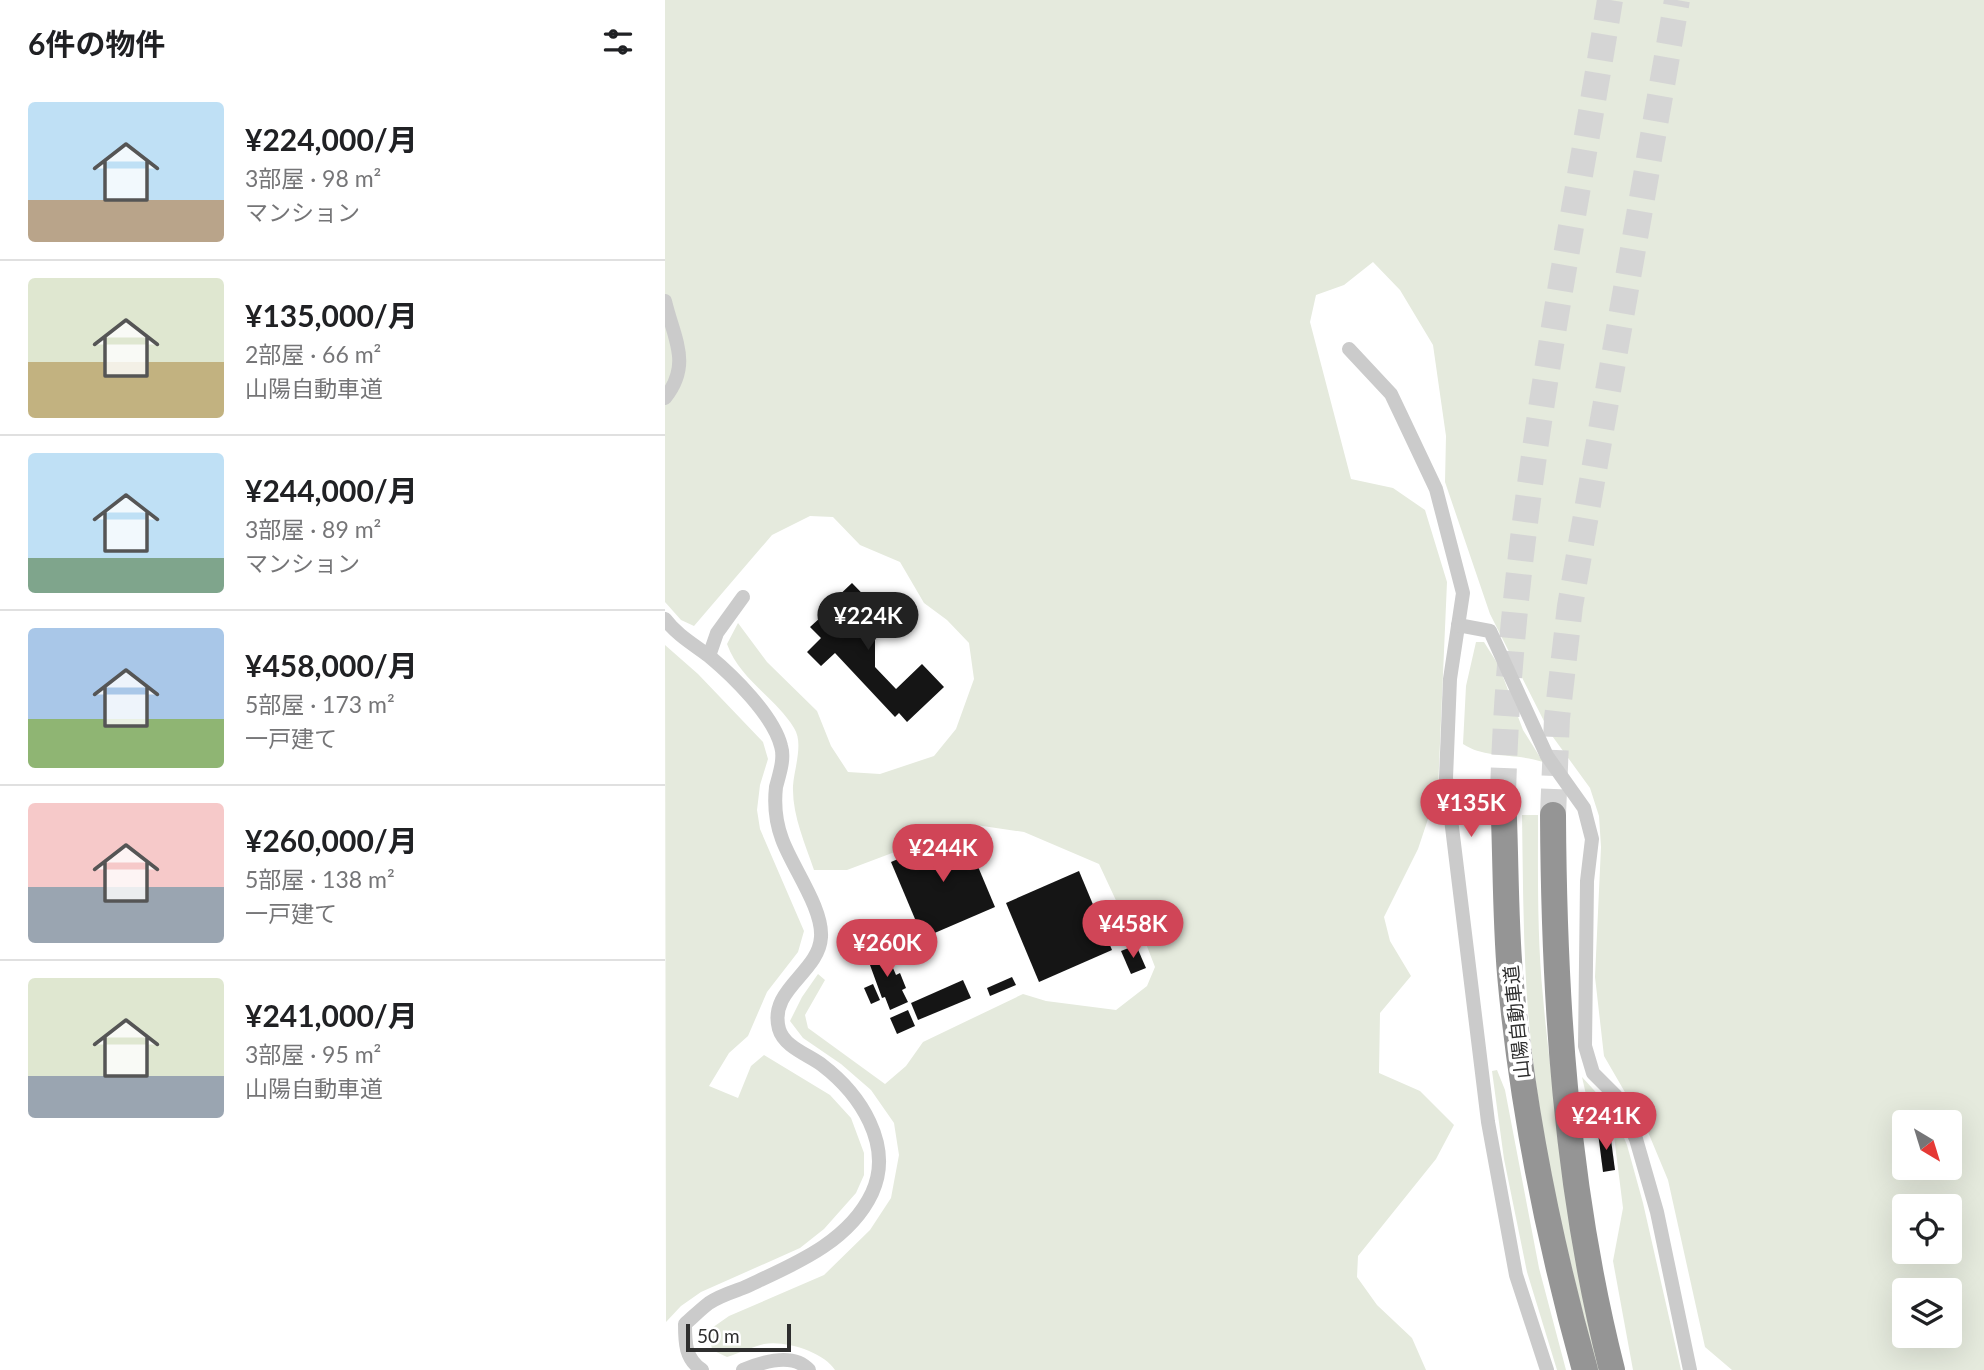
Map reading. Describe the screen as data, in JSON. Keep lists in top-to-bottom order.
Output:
{
  "streets": {
    "highway": ["山陽自動車道"]
  },
  "scale_bar": "50 m",
  "north": "bottom right",
  "page": {
    "heading": "6件の物件",
    "list": [
      {
        "name": "¥224,000/月",
        "note": "3部屋 · 98 m² · マンション"
      },
      {
        "name": "¥135,000/月",
        "note": "2部屋 · 66 m² · 山陽自動車道"
      },
      {
        "name": "¥244,000/月",
        "note": "3部屋 · 89 m² · マンション"
      },
      {
        "name": "¥458,000/月",
        "note": "5部屋 · 173 m² · 一戸建て"
      },
      {
        "name": "¥260,000/月",
        "note": "5部屋 · 138 m² · 一戸建て"
      },
      {
        "name": "¥241,000/月",
        "note": "3部屋 · 95 m² · 山陽自動車道"
      }
    ],
    "price": [
      "¥224K",
      "¥135K",
      "¥244K",
      "¥458K",
      "¥260K",
      "¥241K"
    ],
    "scale": "50 m"
  }
}
